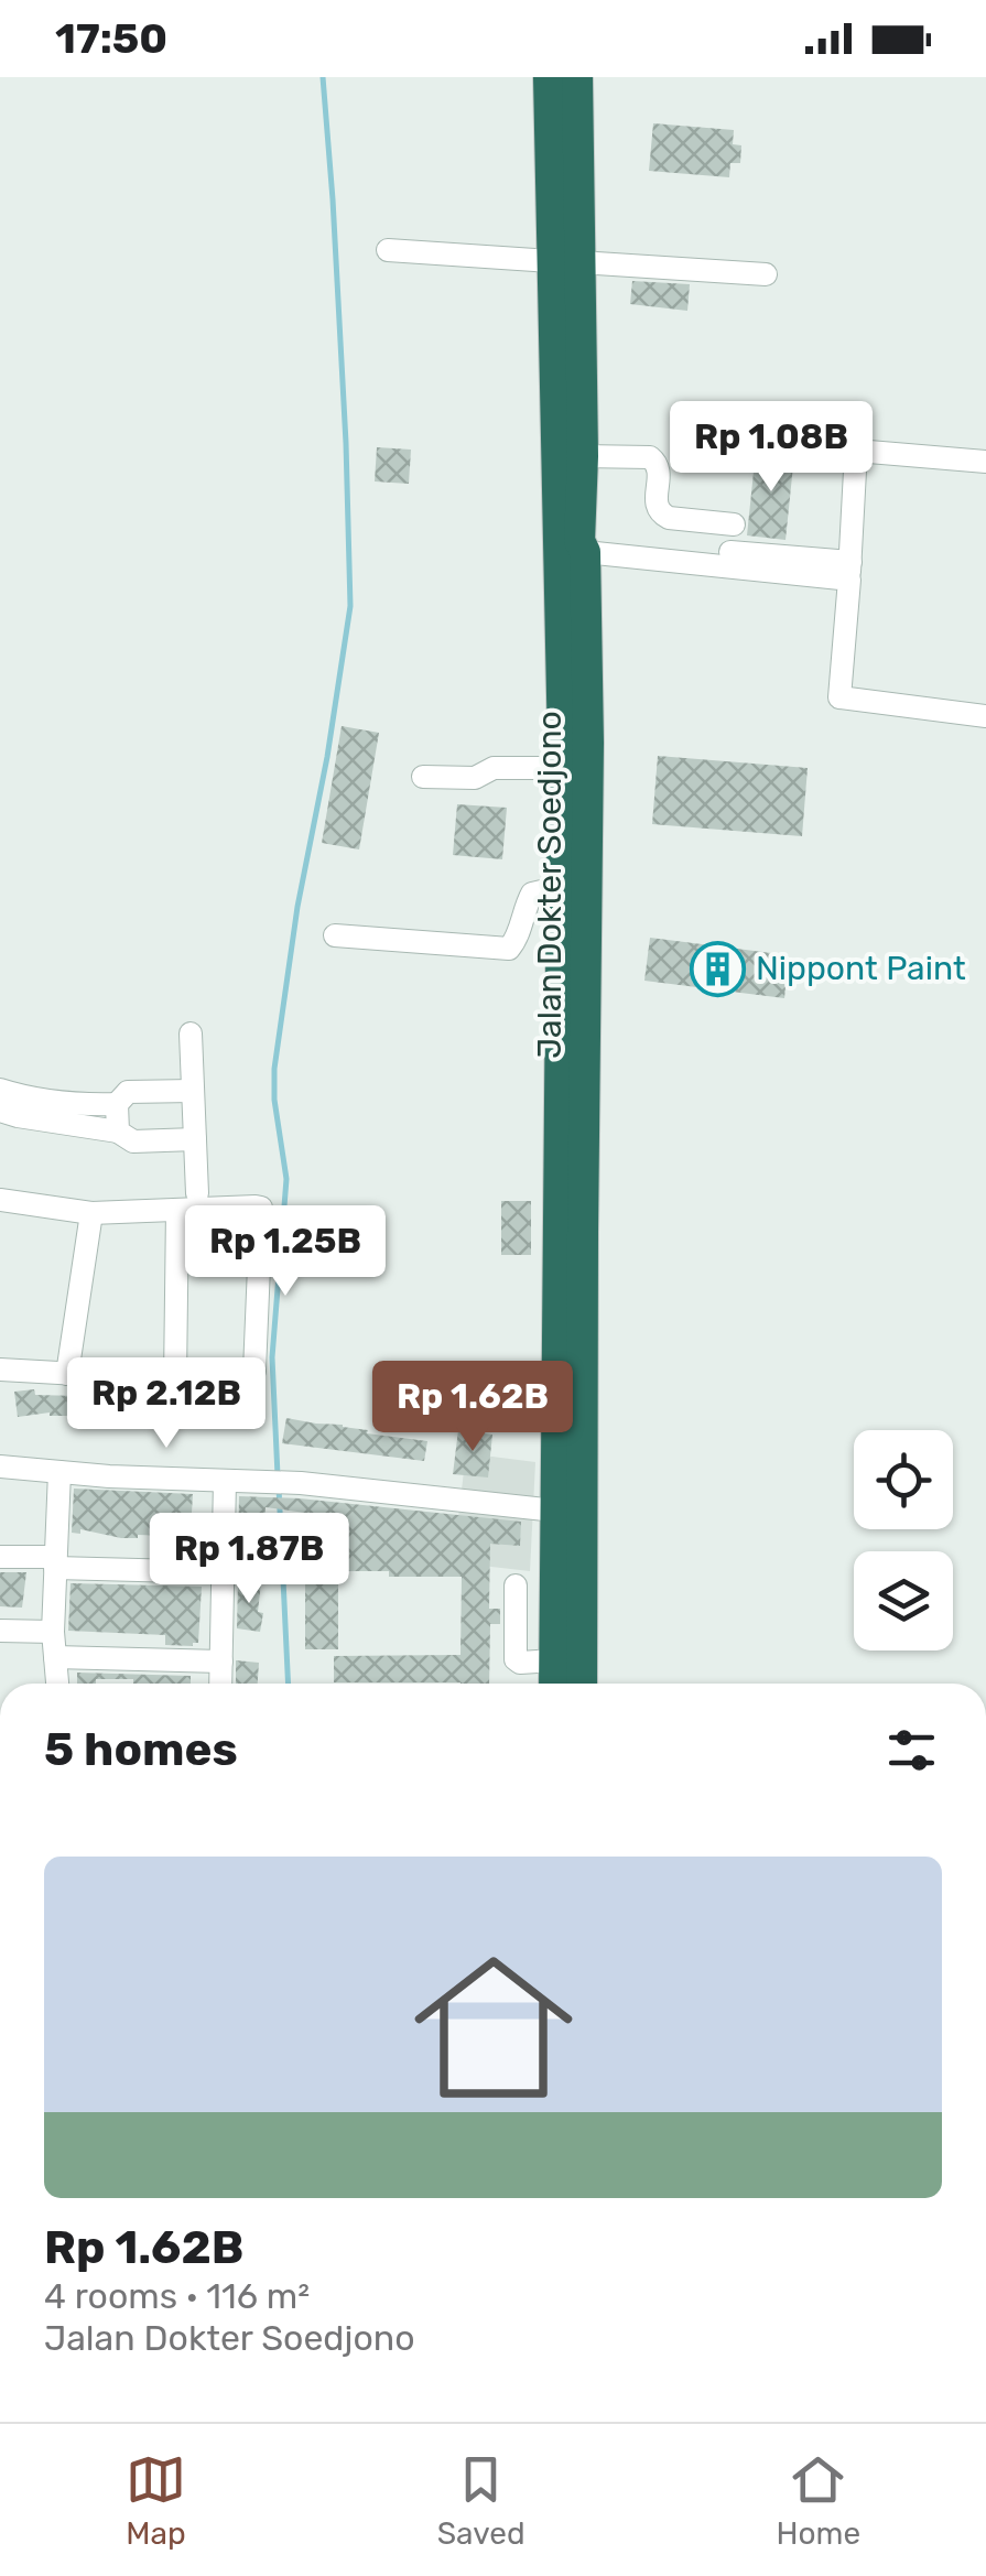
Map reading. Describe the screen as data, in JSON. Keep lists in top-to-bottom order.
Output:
{
  "streets": {
    "highway": ["Jalan Dokter Soedjono"]
  },
  "places": {
    "building": ["Nippont Paint"]
  },
  "page": {
    "status": "17:50",
    "price": [
      "Rp 1.08B",
      "Rp 1.25B",
      "Rp 2.12B",
      "Rp 1.62B",
      "Rp 1.87B"
    ],
    "heading": "5 homes",
    "list": [
      {
        "name": "Rp 1.62B",
        "note": "4 rooms · 116 m² · Jalan Dokter Soedjono"
      }
    ],
    "tabs": ["Map", "Saved", "Home"]
  }
}
